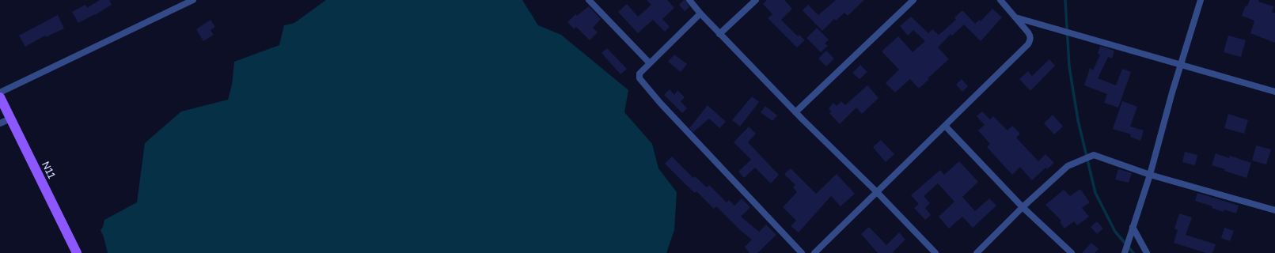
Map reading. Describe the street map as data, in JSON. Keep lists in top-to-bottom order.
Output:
{
  "streets": {
    "main road": ["N11"]
  }
}
